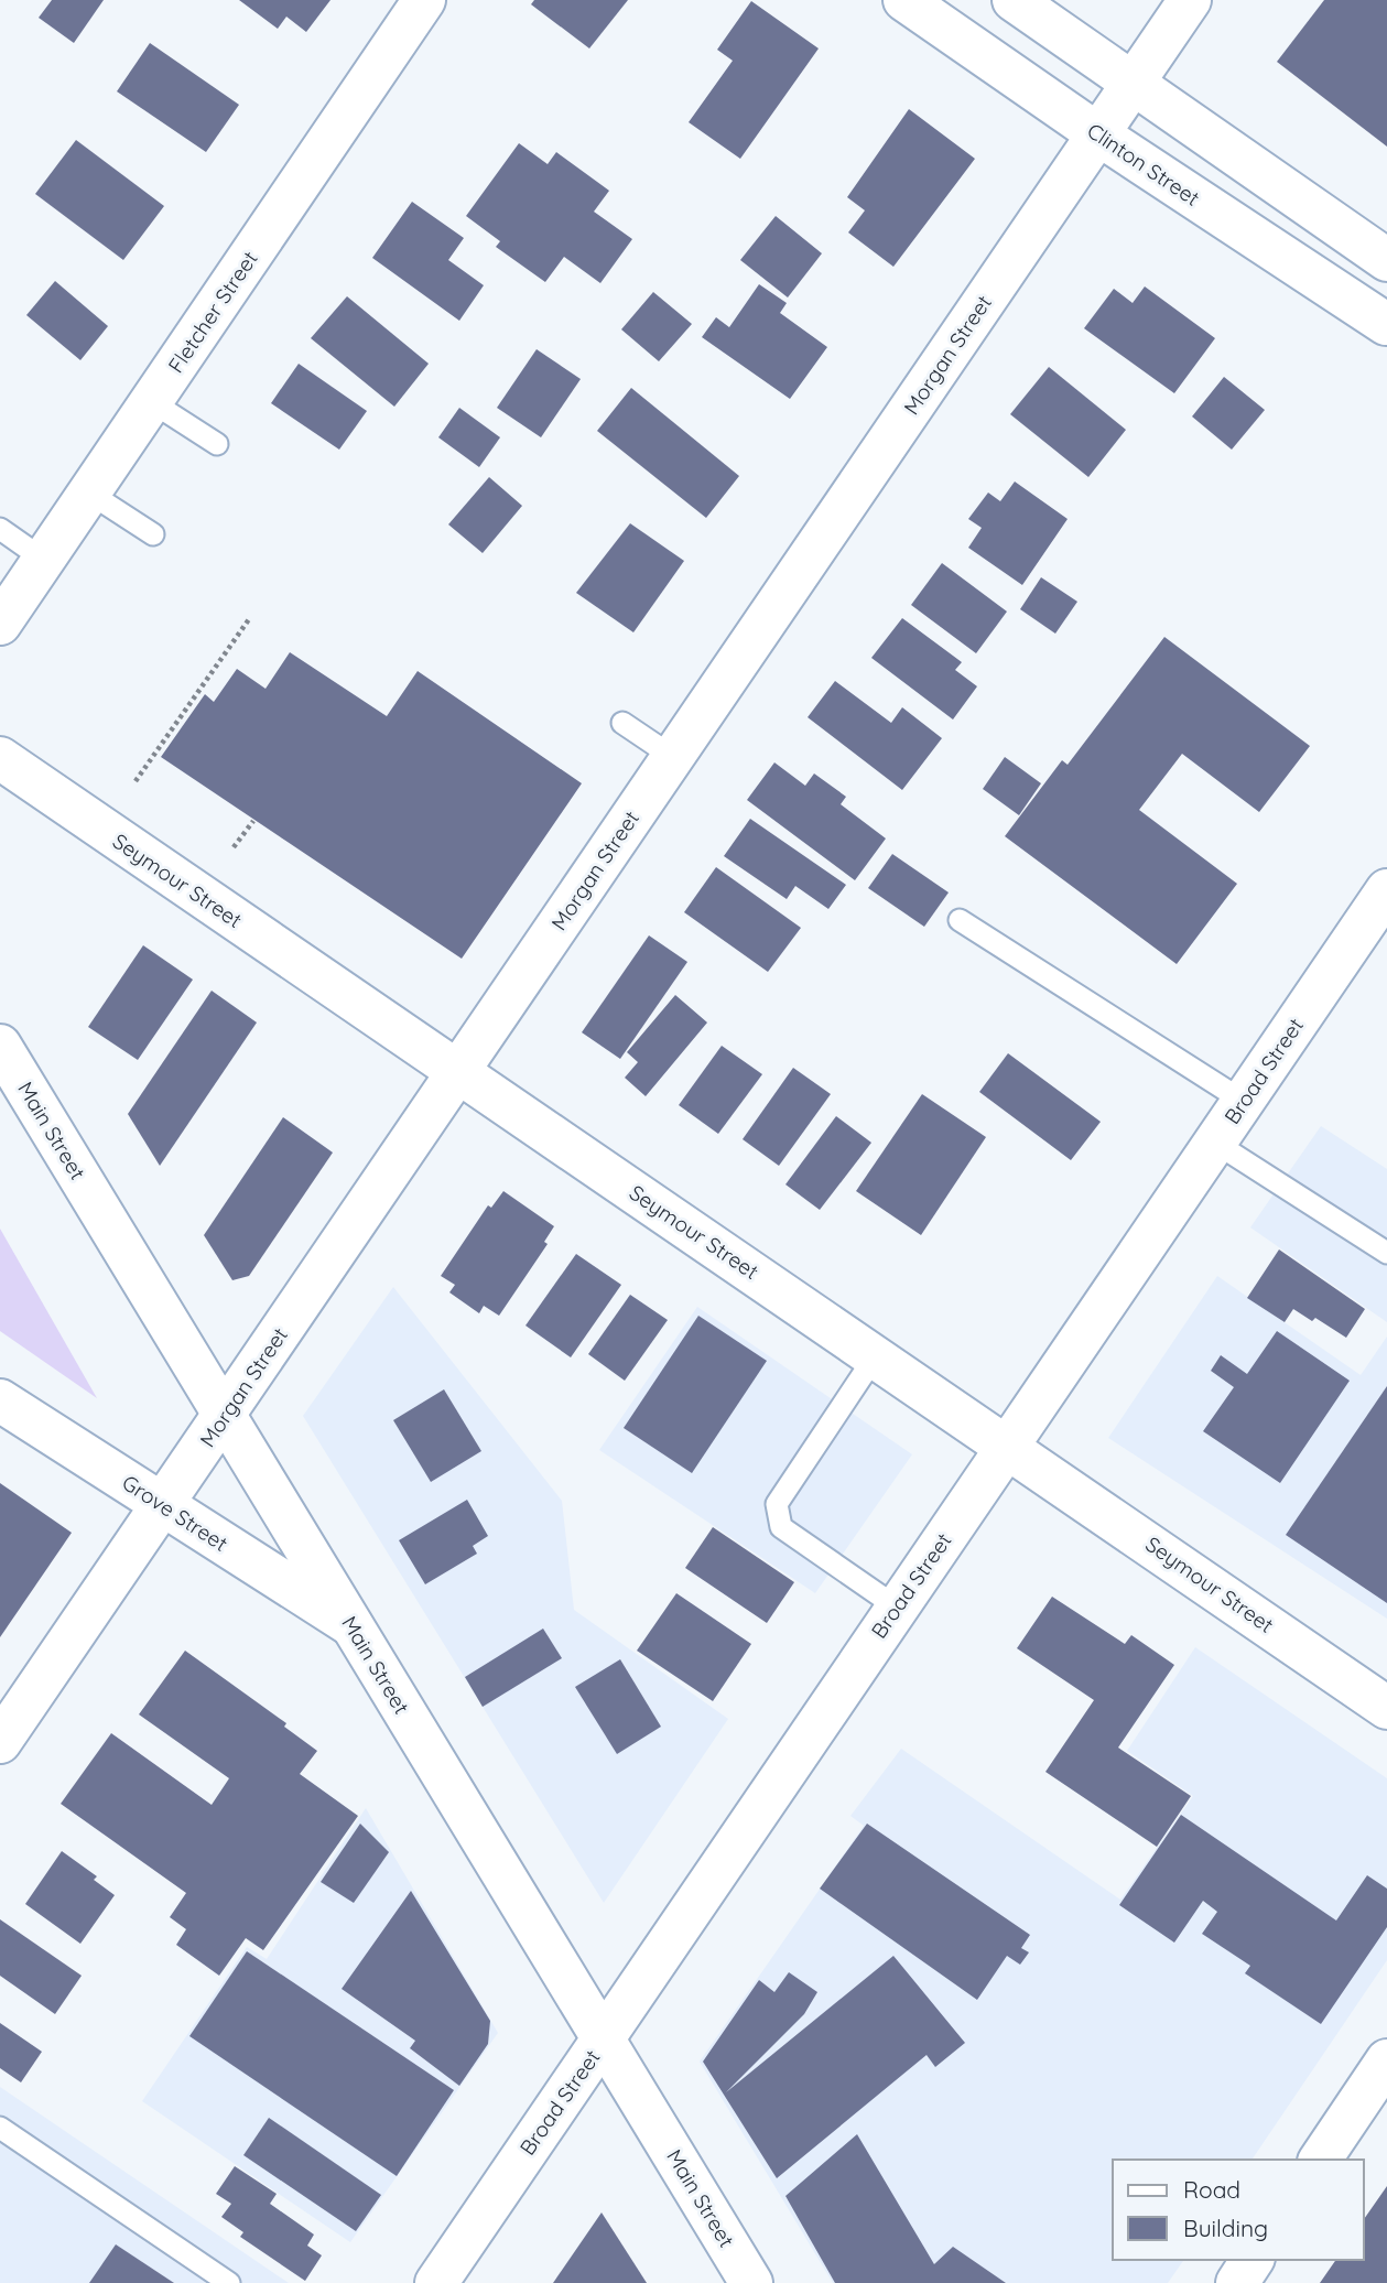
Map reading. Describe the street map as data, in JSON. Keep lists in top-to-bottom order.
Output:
{
  "streets": {
    "street": [
      "Clinton Street",
      "Fletcher Street",
      "Morgan Street",
      "Seymour Street",
      "Broad Street",
      "Main Street",
      "Grove Street"
    ]
  },
  "crossings": [
    ["Clinton Street", "Morgan Street"],
    ["Morgan Street", "Seymour Street"],
    ["Morgan Street", "Main Street"],
    ["Morgan Street", "Grove Street"],
    ["Seymour Street", "Broad Street"],
    ["Broad Street", "Main Street"],
    ["Main Street", "Grove Street"]
  ],
  "legend": ["Road", "Building"]
}
